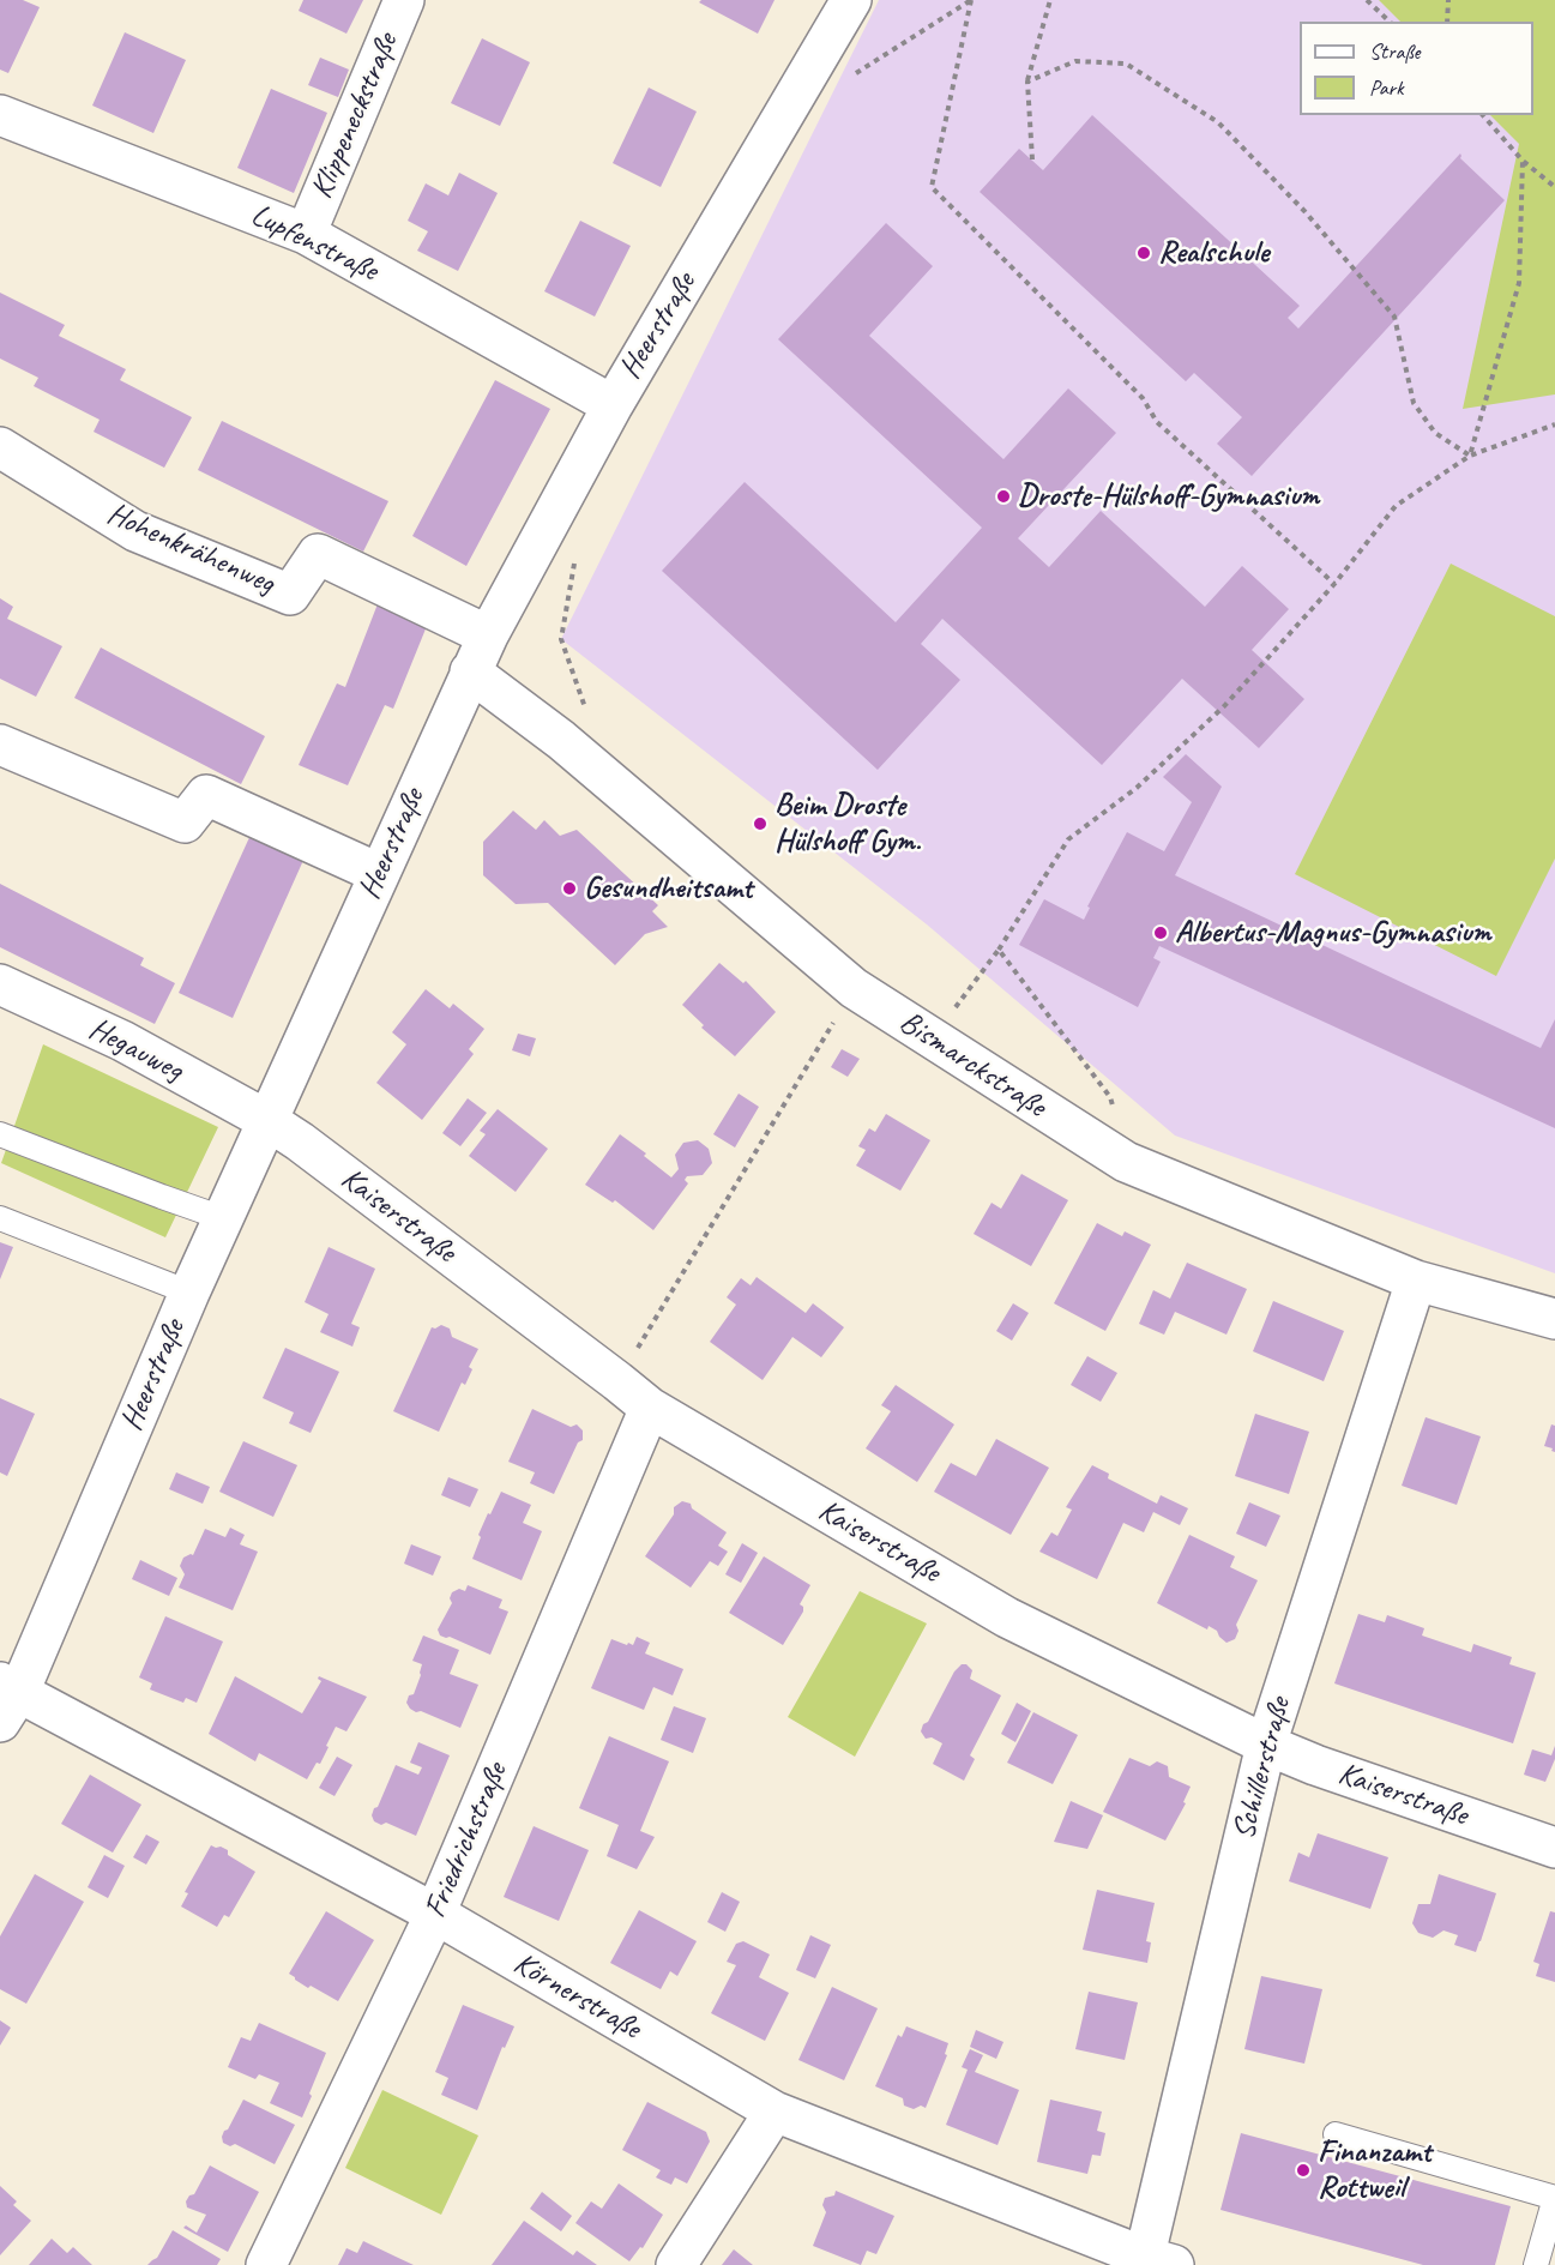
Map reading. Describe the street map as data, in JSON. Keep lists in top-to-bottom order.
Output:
{
  "streets": {
    "street": [
      "Klippeneckstraße",
      "Lupfenstraße",
      "Heerstraße",
      "Hohenkrähenweg",
      "Hegauweg",
      "Bismarckstraße",
      "Kaiserstraße",
      "Schillerstraße",
      "Friedrichstraße",
      "Körnerstraße"
    ]
  },
  "crossings": [
    ["Klippeneckstraße", "Lupfenstraße"],
    ["Lupfenstraße", "Heerstraße"],
    ["Heerstraße", "Hohenkrähenweg"],
    ["Heerstraße", "Hegauweg"],
    ["Heerstraße", "Bismarckstraße"],
    ["Heerstraße", "Kaiserstraße"],
    ["Heerstraße", "Körnerstraße"],
    ["Hegauweg", "Kaiserstraße"],
    ["Bismarckstraße", "Schillerstraße"],
    ["Kaiserstraße", "Schillerstraße"],
    ["Kaiserstraße", "Friedrichstraße"],
    ["Schillerstraße", "Körnerstraße"],
    ["Friedrichstraße", "Körnerstraße"]
  ],
  "places": [
    "Realschule",
    "Droste-Hülshoff-Gymnasium",
    "Beim Droste Hülshoff Gym.",
    "Gesundheitsamt",
    "Albertus-Magnus-Gymnasium",
    "Finanzamt Rottweil"
  ],
  "legend": ["Straße", "Park"]
}
